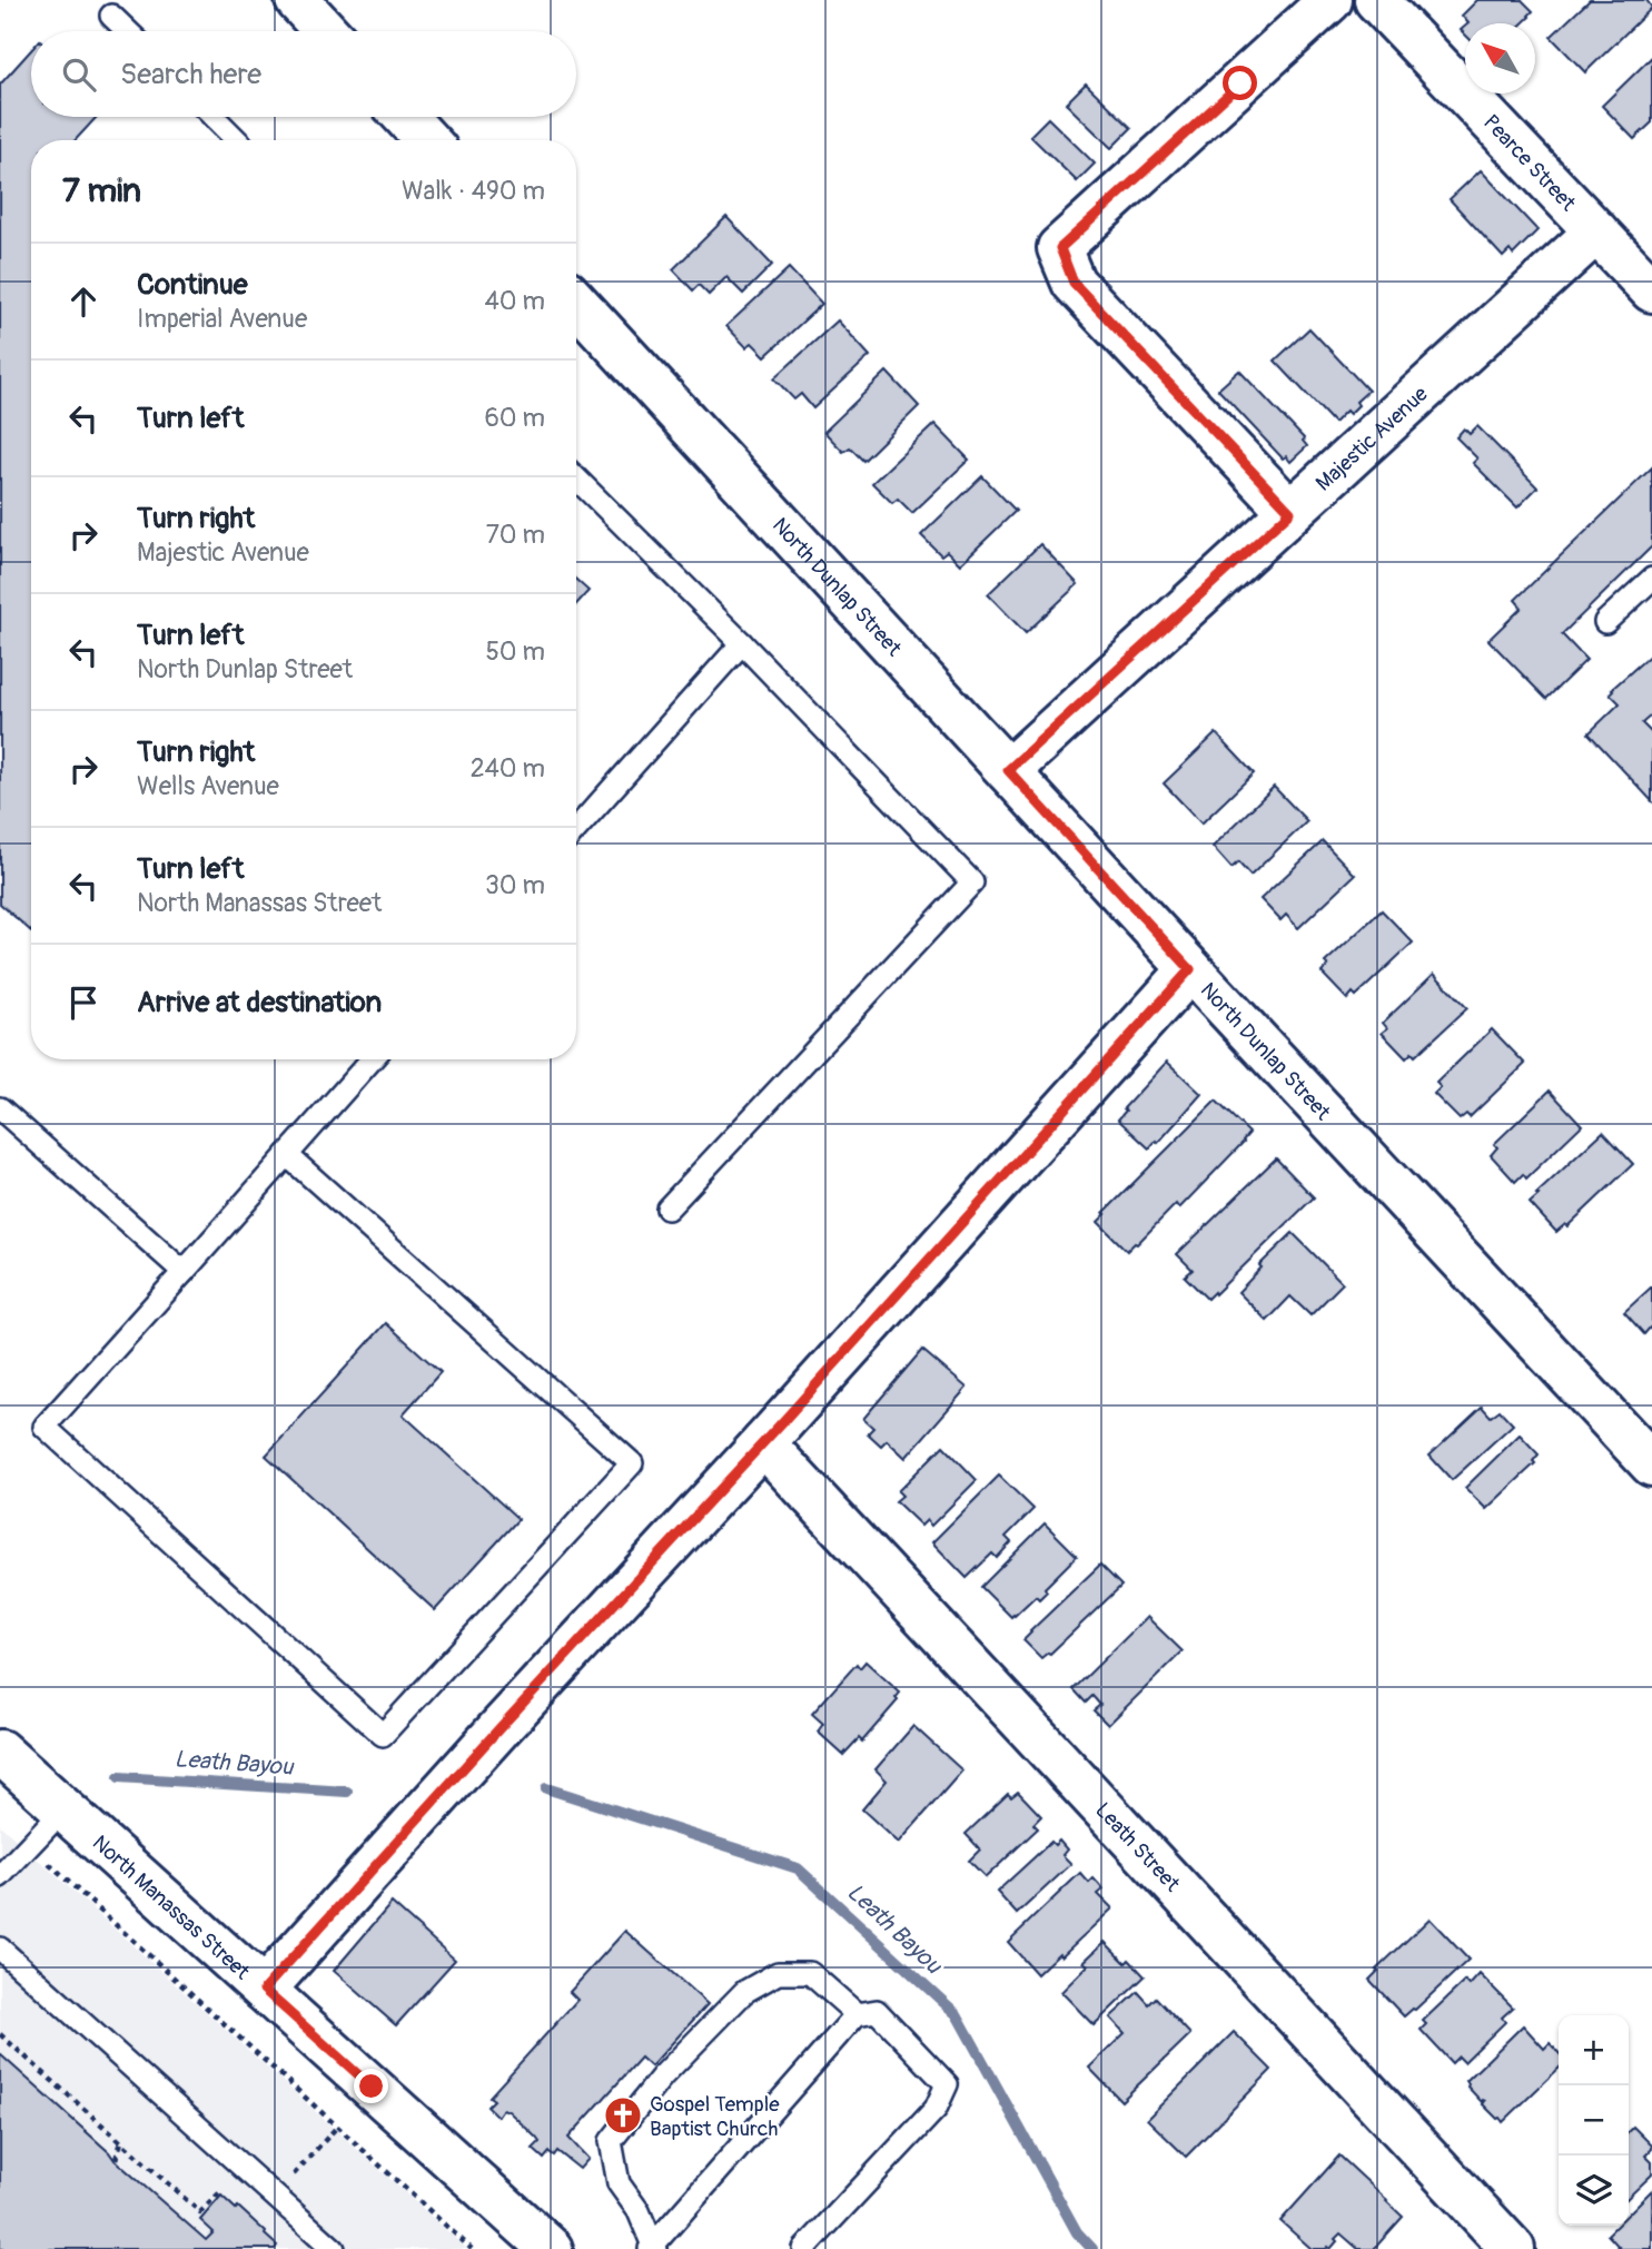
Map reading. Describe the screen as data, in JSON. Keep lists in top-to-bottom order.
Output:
{
  "streets": {
    "street": [
      "Pearce Street",
      "Majestic Avenue",
      "North Dunlap Street",
      "Leath Street",
      "North Manassas Street"
    ]
  },
  "crossings": [
    ["Pearce Street", "Majestic Avenue"],
    ["Majestic Avenue", "North Dunlap Street"]
  ],
  "water": ["Leath Bayou"],
  "places": {
    "church": ["Gospel Temple Baptist Church"]
  },
  "north": "top left",
  "page": {
    "search": "Search here",
    "heading": ["7 min", "Walk · 490 m"],
    "list": [
      ["Continue", "Imperial Avenue", "40 m"],
      ["Turn left", "60 m"],
      ["Turn right", "Majestic Avenue", "70 m"],
      ["Turn left", "North Dunlap Street", "50 m"],
      ["Turn right", "Wells Avenue", "240 m"],
      ["Turn left", "North Manassas Street", "30 m"],
      "Arrive at destination"
    ],
    "map_buttons": ["+", "−"]
  }
}
